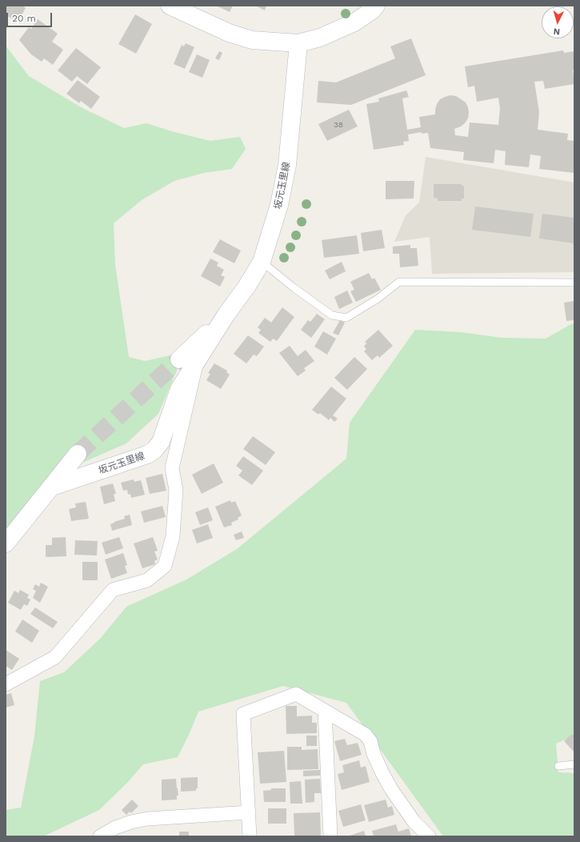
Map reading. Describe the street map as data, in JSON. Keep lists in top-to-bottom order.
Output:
{
  "streets": {
    "street": ["坂元玉里線"]
  },
  "house_numbers": ["38"],
  "scale_bar": "20 m",
  "north": "bottom"
}
